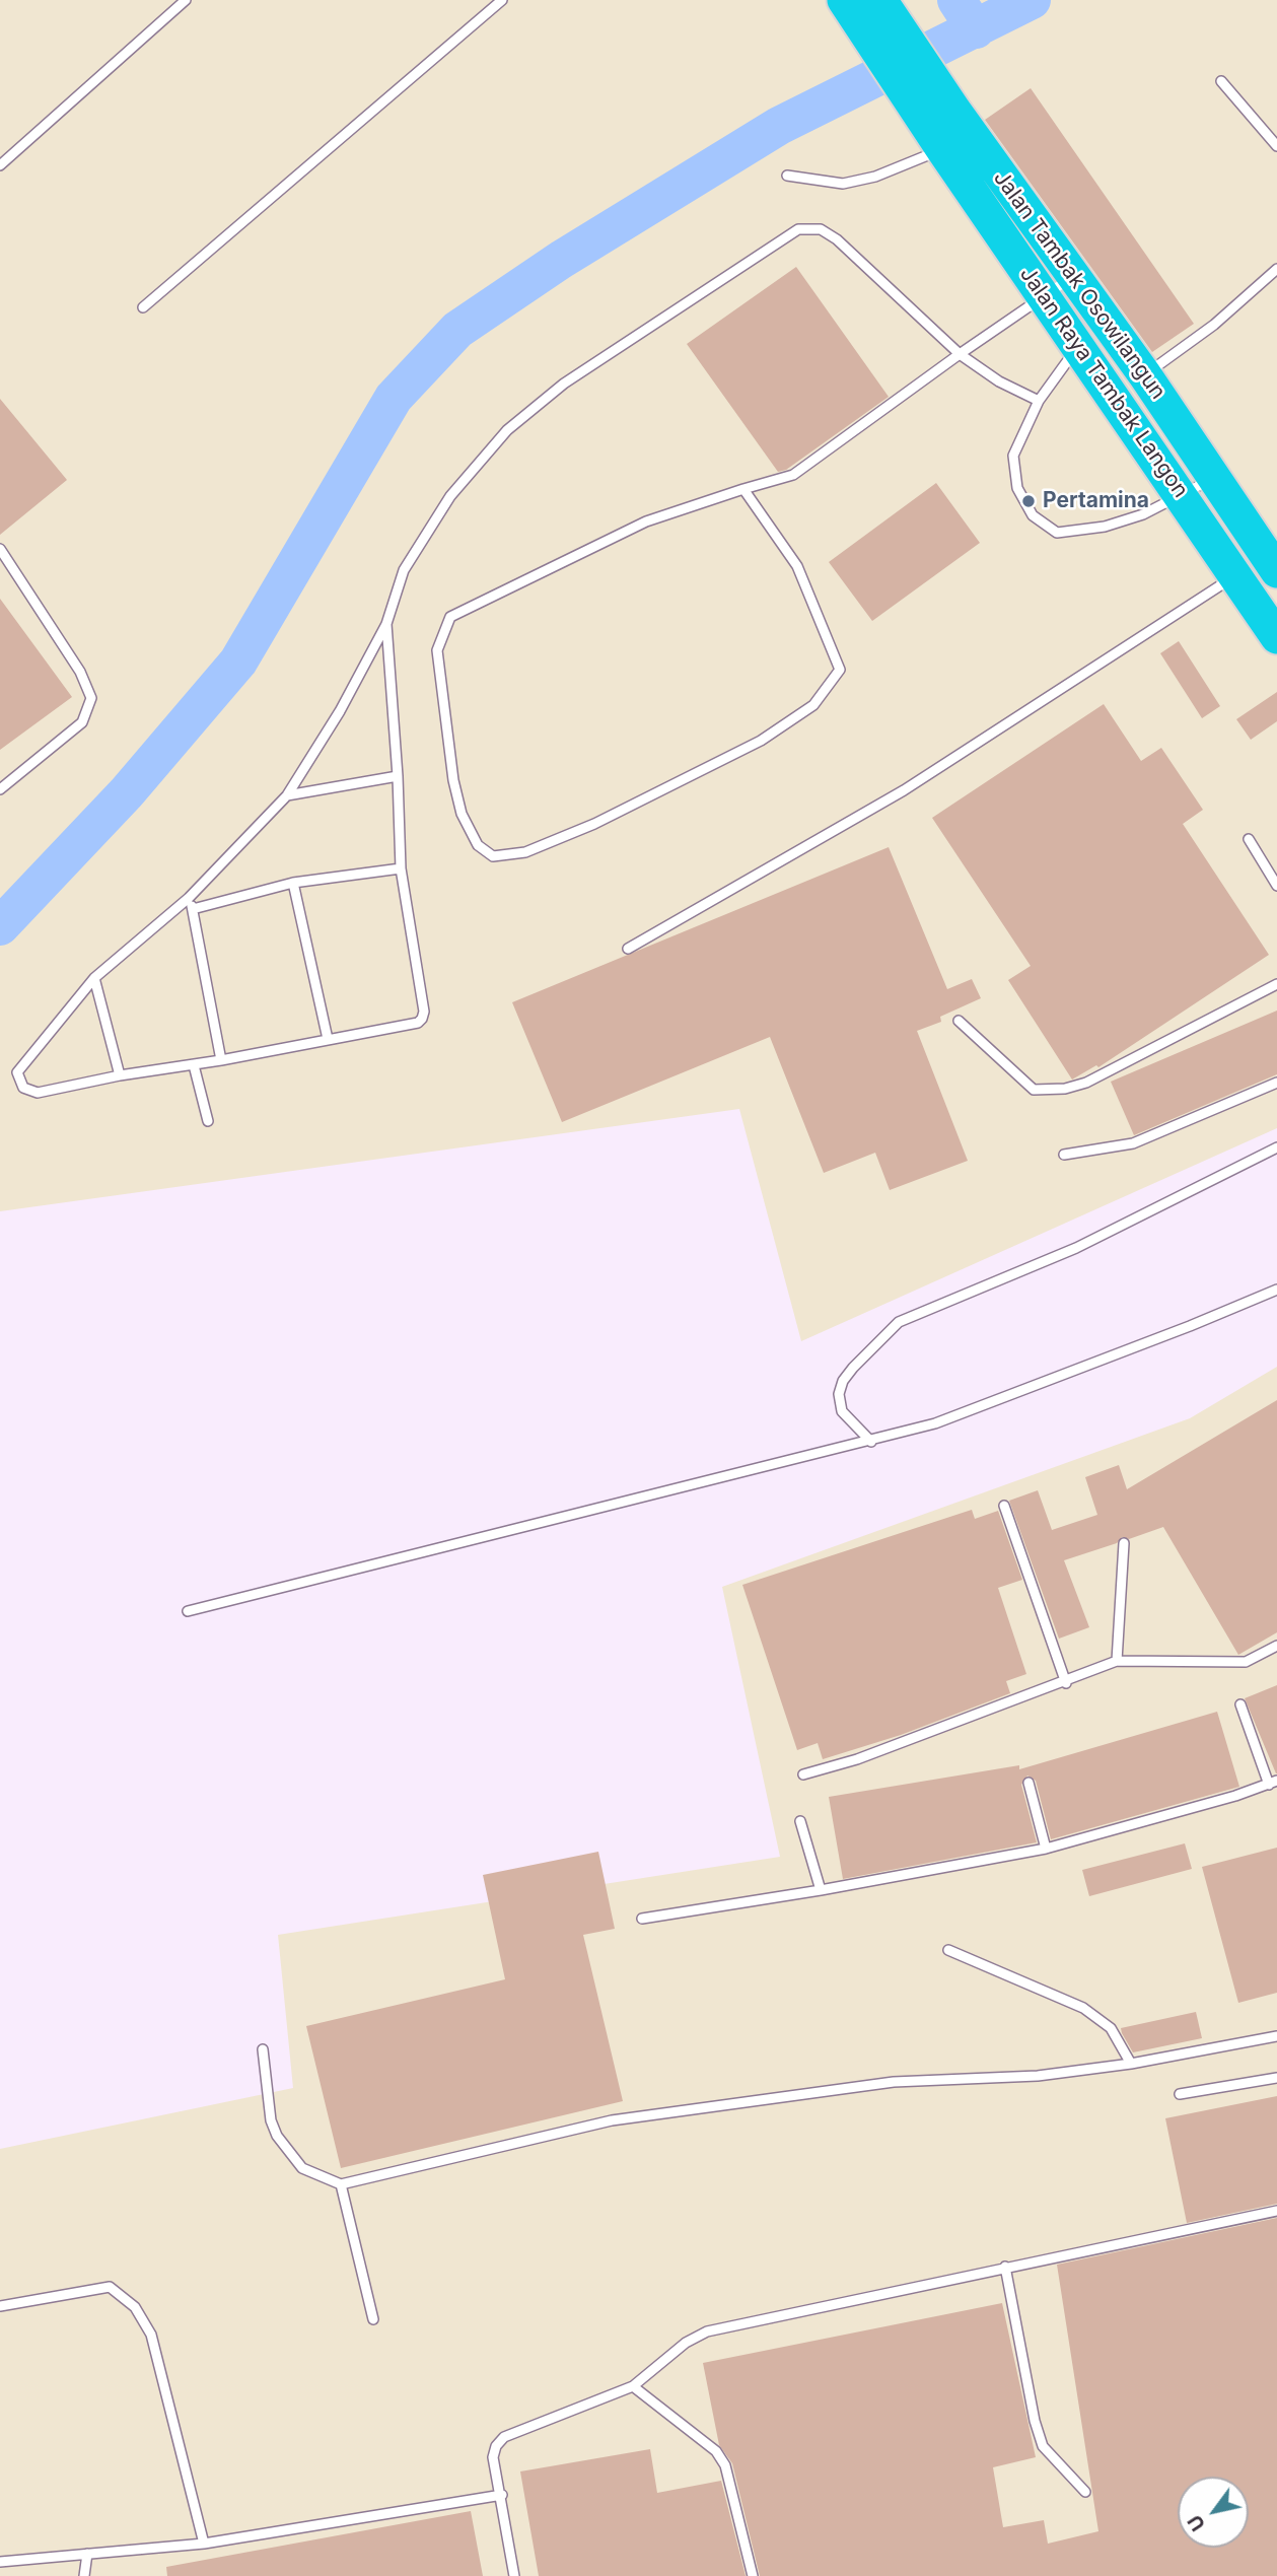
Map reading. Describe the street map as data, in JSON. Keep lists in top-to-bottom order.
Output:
{
  "streets": {
    "highway": ["Jalan Tambak Osowilangun", "Jalan Raya Tambak Langon"]
  },
  "crossings": [
    ["Jalan Tambak Osowilangun", "Jalan Raya Tambak Langon"]
  ],
  "places": ["Pertamina"],
  "north": "bottom left"
}
